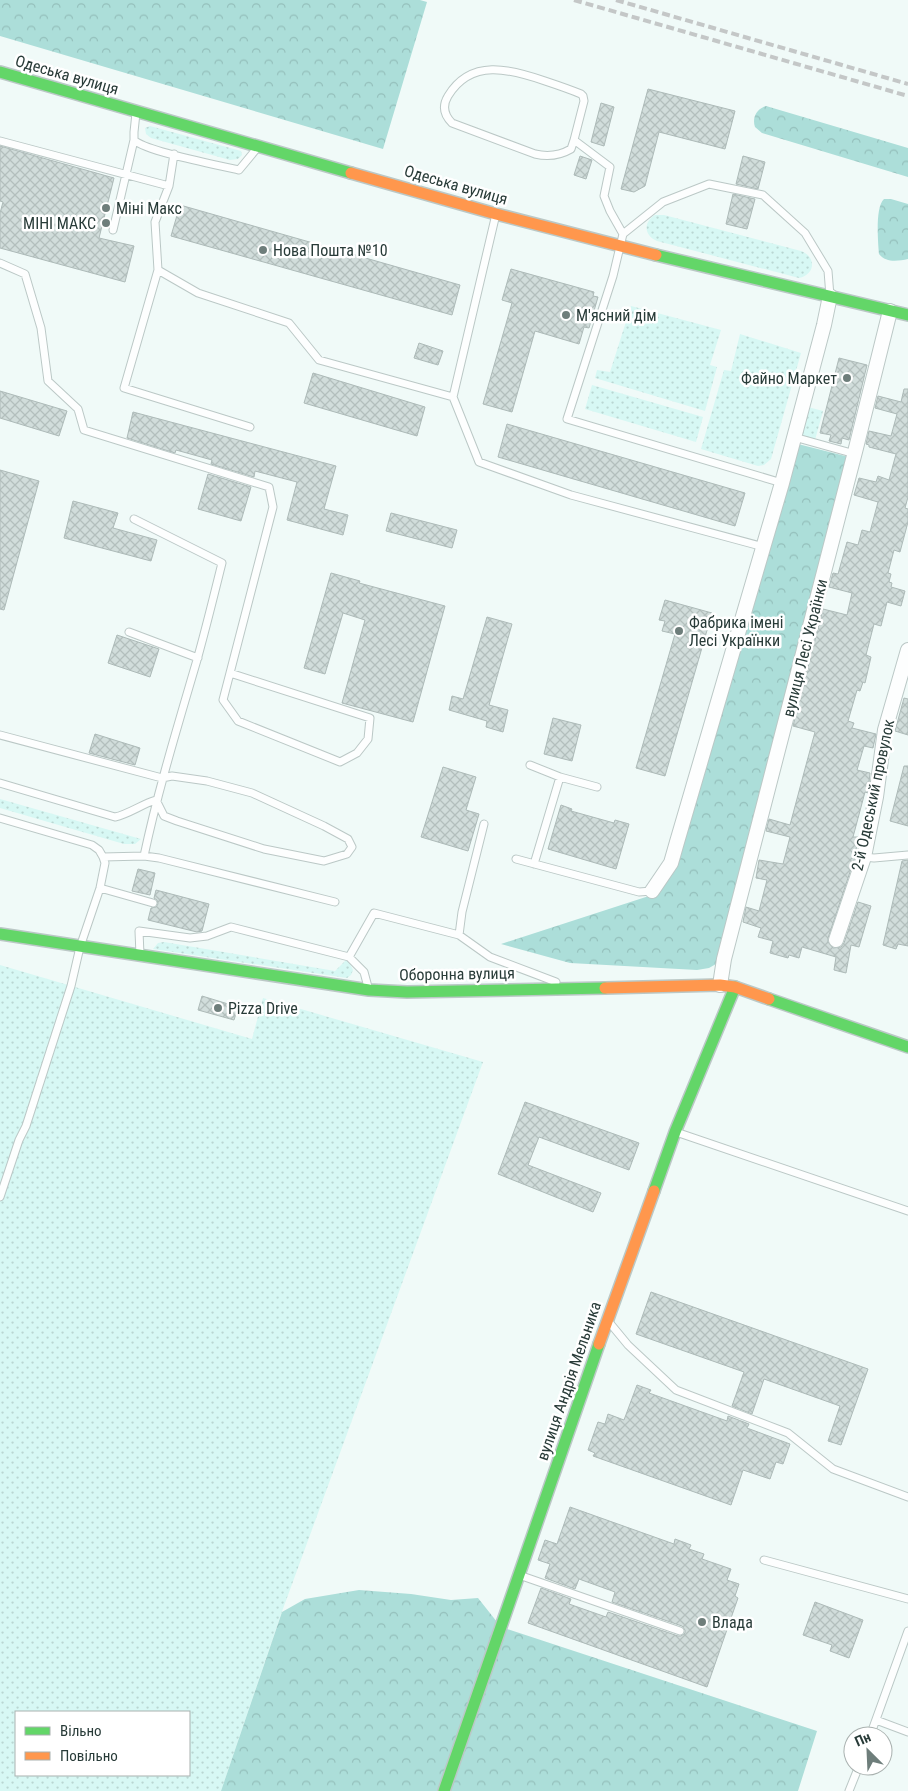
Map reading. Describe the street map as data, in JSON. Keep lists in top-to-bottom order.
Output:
{
  "streets": {
    "street": [
      "Одеська вулиця",
      "вулиця Лесі Українки",
      "2-й Одеський провулок",
      "Оборонна вулиця",
      "вулиця Андрія Мельника"
    ]
  },
  "crossings": [
    ["Одеська вулиця", "вулиця Лесі Українки"],
    ["вулиця Лесі Українки", "Оборонна вулиця"],
    ["Оборонна вулиця", "вулиця Андрія Мельника"]
  ],
  "places": [
    "Міні Макс",
    "МІНІ МАКС",
    "Нова Пошта №10",
    "М'ясний дім",
    "Файно Маркет",
    "Фабрика імені Лесі Українки",
    "Pizza Drive",
    "Влада"
  ],
  "legend": ["Вільно", "Повільно"],
  "north": "top left"
}
